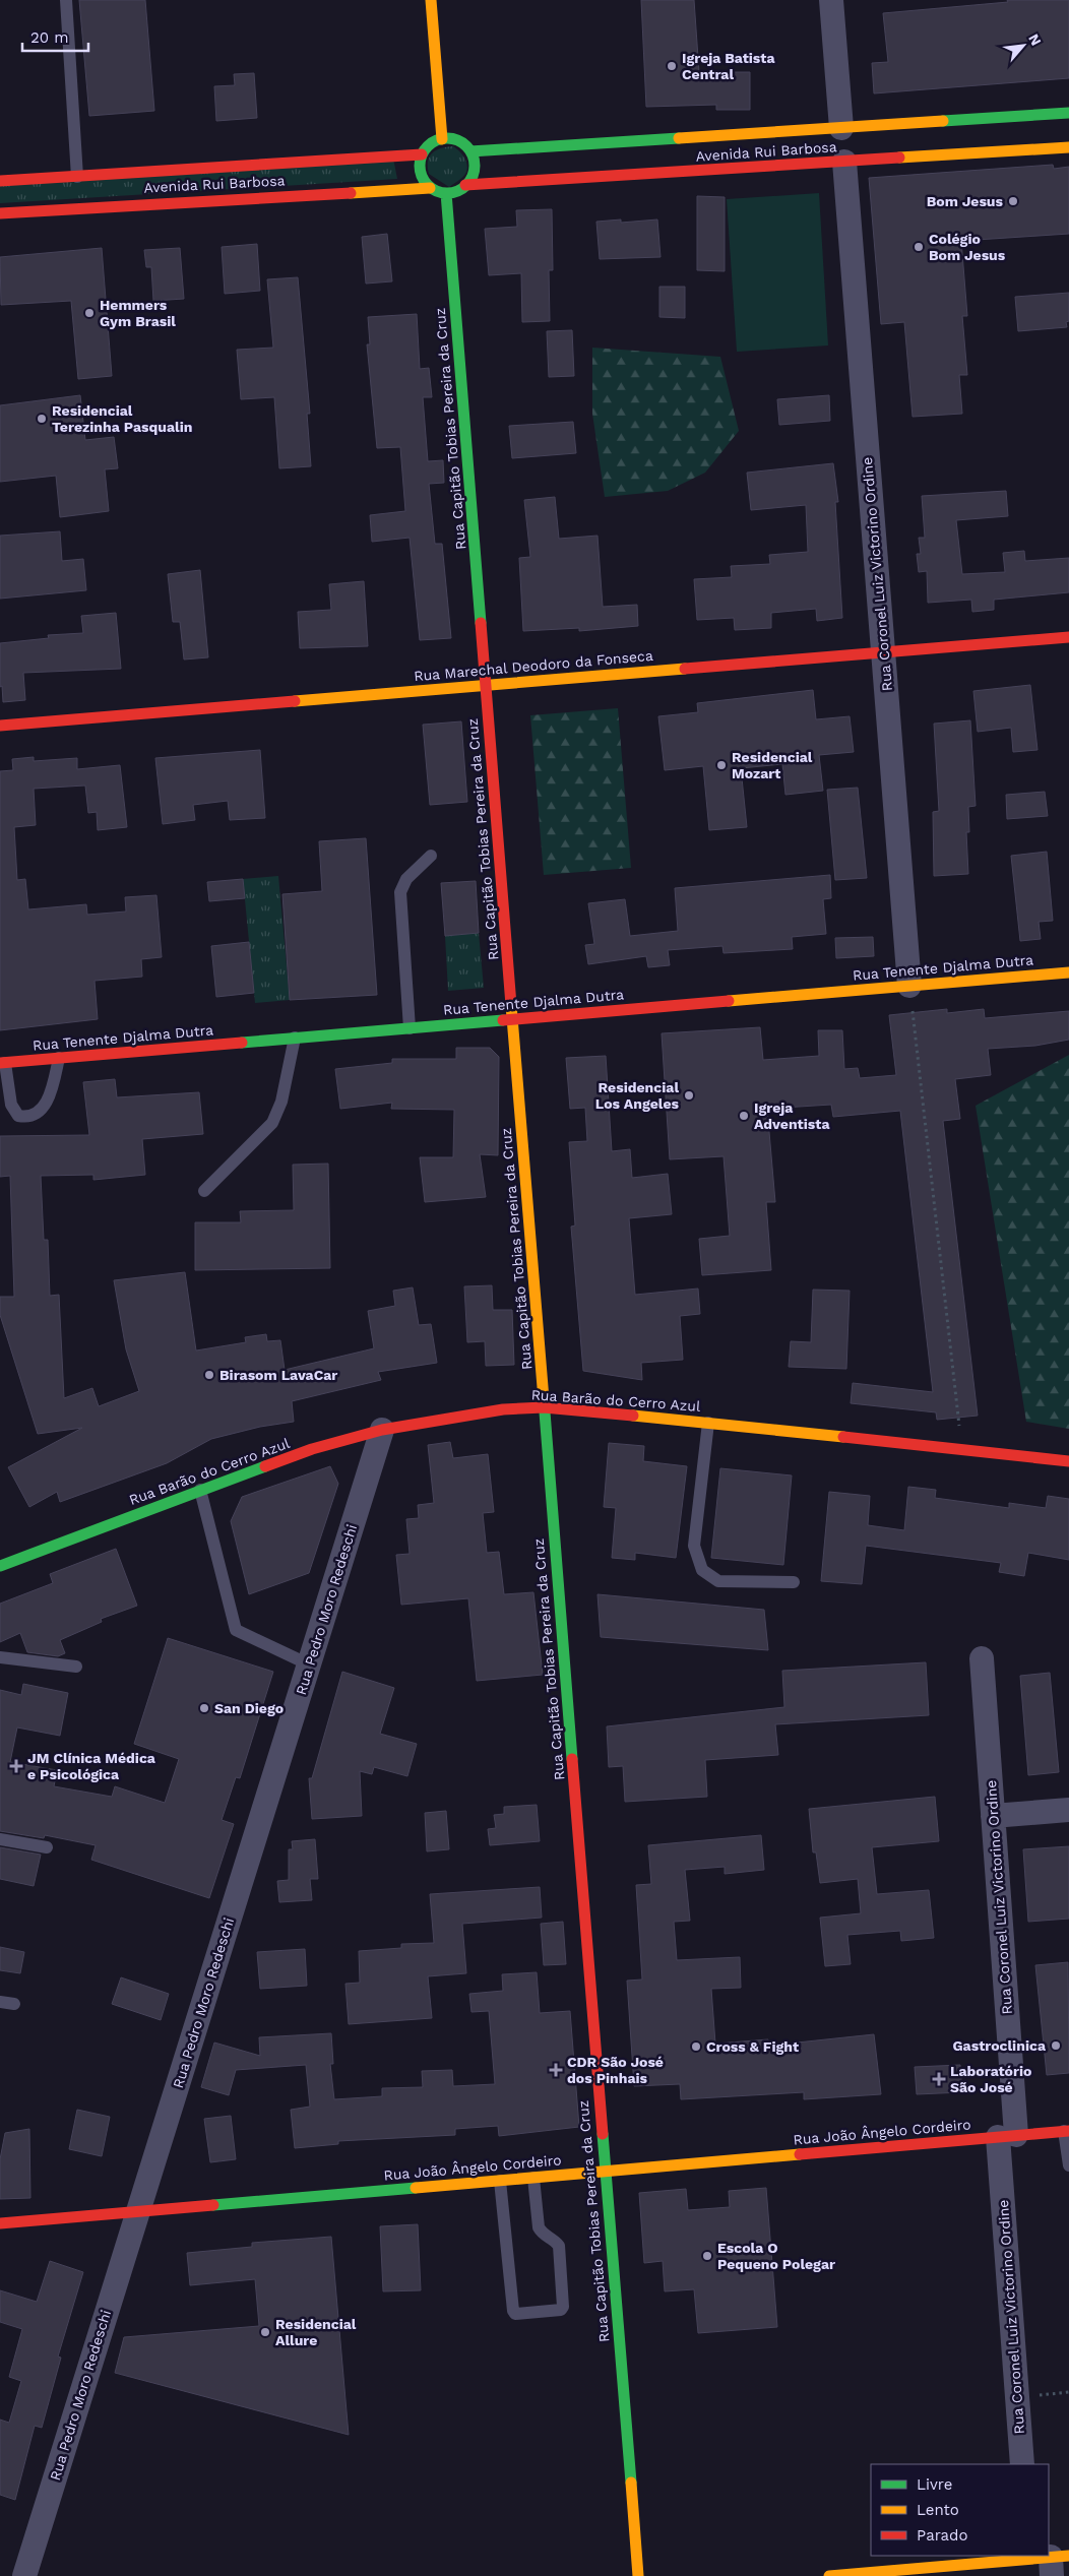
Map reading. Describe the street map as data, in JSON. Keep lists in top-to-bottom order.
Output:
{
  "streets": {
    "street": [
      "Avenida Rui Barbosa",
      "Rua Capitão Tobias Pereira da Cruz",
      "Rua Coronel Luiz Victorino Ordine",
      "Rua Marechal Deodoro da Fonseca",
      "Rua Tenente Djalma Dutra",
      "Rua Barão do Cerro Azul",
      "Rua Pedro Moro Redeschi",
      "Rua João Ângelo Cordeiro"
    ]
  },
  "crossings": [
    ["Avenida Rui Barbosa", "Rua Capitão Tobias Pereira da Cruz"],
    ["Avenida Rui Barbosa", "Rua Coronel Luiz Victorino Ordine"],
    ["Rua Capitão Tobias Pereira da Cruz", "Rua Marechal Deodoro da Fonseca"],
    ["Rua Capitão Tobias Pereira da Cruz", "Rua Tenente Djalma Dutra"],
    ["Rua Capitão Tobias Pereira da Cruz", "Rua Barão do Cerro Azul"],
    ["Rua Capitão Tobias Pereira da Cruz", "Rua João Ângelo Cordeiro"],
    ["Rua Coronel Luiz Victorino Ordine", "Rua Marechal Deodoro da Fonseca"],
    ["Rua Coronel Luiz Victorino Ordine", "Rua Tenente Djalma Dutra"],
    ["Rua Coronel Luiz Victorino Ordine", "Rua João Ângelo Cordeiro"],
    ["Rua Barão do Cerro Azul", "Rua Pedro Moro Redeschi"],
    ["Rua Pedro Moro Redeschi", "Rua João Ângelo Cordeiro"]
  ],
  "places": {
    "other": [
      "Igreja Batista Central",
      "Bom Jesus",
      "Colégio Bom Jesus",
      "Hemmers Gym Brasil",
      "Residencial Terezinha Pasqualin",
      "Residencial Mozart",
      "Residencial Los Angeles",
      "Igreja Adventista",
      "Birasom LavaCar",
      "San Diego",
      "Gastroclinica",
      "Cross & Fight",
      "Escola O Pequeno Polegar",
      "Residencial Allure"
    ],
    "health": ["JM Clínica Médica e Psicológica", "CDR São José dos Pinhais", "Laboratório São José"]
  },
  "legend": ["Livre", "Lento", "Parado"],
  "scale_bar": "20 m",
  "north": "top right"
}
